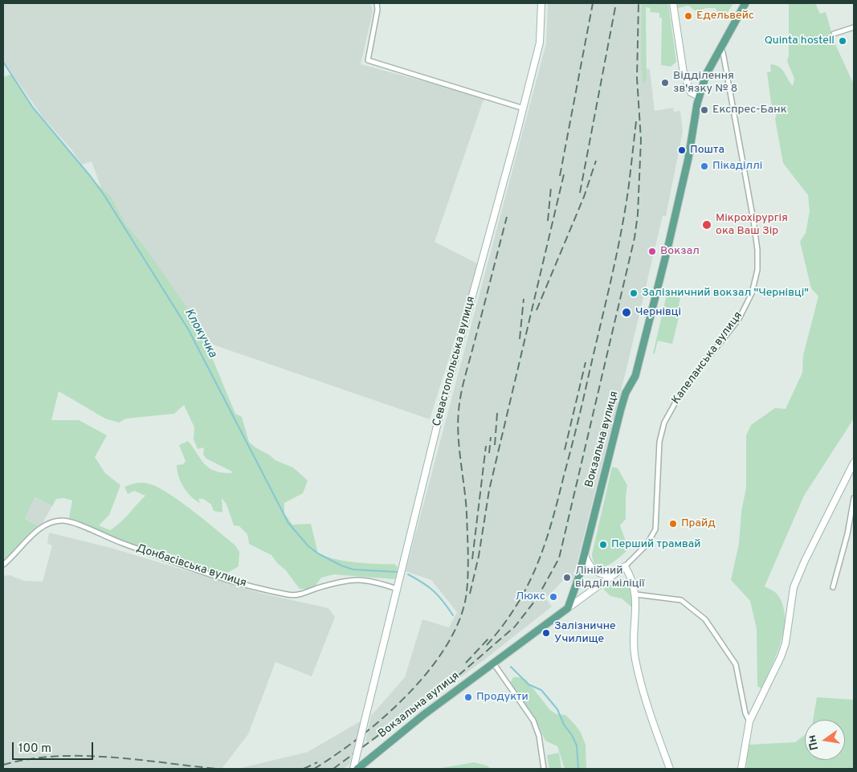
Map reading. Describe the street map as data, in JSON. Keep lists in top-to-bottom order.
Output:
{
  "streets": {
    "main road": ["Вокзальна вулиця"],
    "street": ["Капеланська вулиця", "Севастопольська вулиця", "Донбасівська вулиця"]
  },
  "crossings": [
    ["Капеланська вулиця", "Вокзальна вулиця"],
    ["Севастопольська вулиця", "Вокзальна вулиця"],
    ["Севастопольська вулиця", "Донбасівська вулиця"]
  ],
  "water": ["Клокучка"],
  "places": [
    "Едельвейс",
    "Quinta hostell",
    "Відділення зв'язку № 8",
    "Eкспрес-Банк",
    "Пошта",
    "Пікаділлі",
    "Мікрохірургія ока Ваш Зір",
    "Вокзал",
    "Залізничний вокзал \"Чернівці\"",
    "Чернівці",
    "Прайд",
    "Перший трамвай",
    "Лінійний відділ міліції",
    "Люкс",
    "Залізничне Училище",
    "Продукти"
  ],
  "scale_bar": "100 m",
  "north": "left"
}
